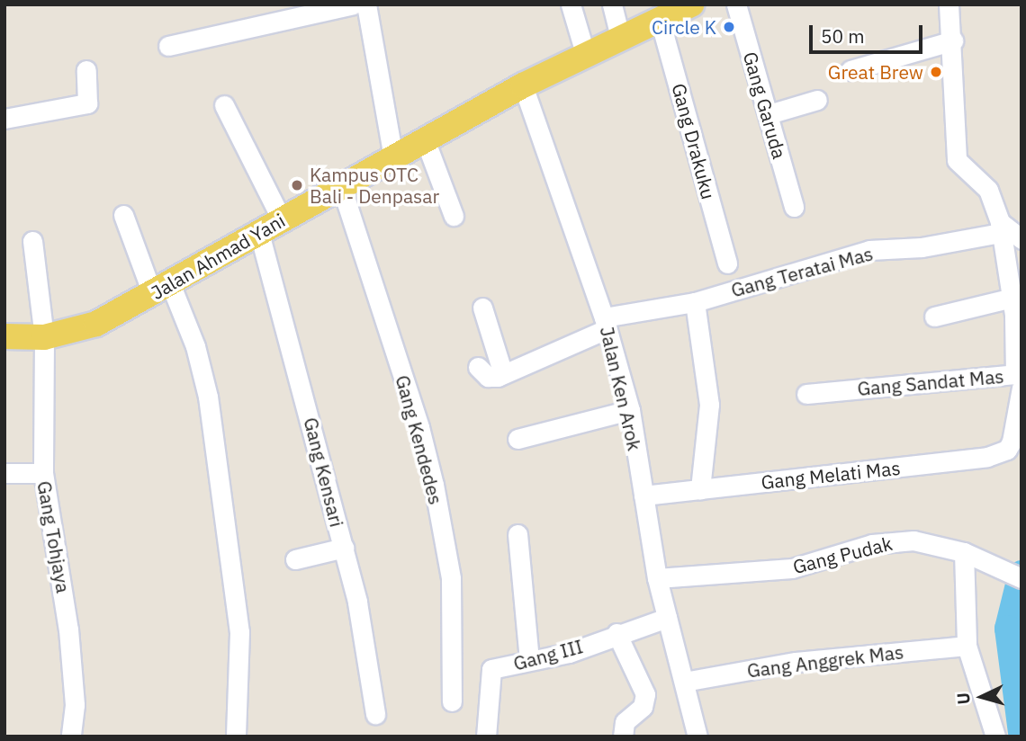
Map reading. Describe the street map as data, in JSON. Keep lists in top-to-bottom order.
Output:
{
  "streets": {
    "main road": ["Jalan Ahmad Yani"],
    "street": [
      "Gang Garuda",
      "Gang Drakuku",
      "Gang Teratai Mas",
      "Gang Sandat Mas",
      "Jalan Ken Arok",
      "Gang Kendedes",
      "Gang Kensari",
      "Gang Melati Mas",
      "Gang Tohjaya",
      "Gang Pudak",
      "Gang III",
      "Gang Anggrek Mas"
    ]
  },
  "crossings": [
    ["Gang Drakuku", "Jalan Ahmad Yani"],
    ["Jalan Ahmad Yani", "Jalan Ken Arok"],
    ["Jalan Ahmad Yani", "Gang Kendedes"],
    ["Jalan Ahmad Yani", "Gang Kensari"],
    ["Jalan Ahmad Yani", "Gang Tohjaya"],
    ["Gang Teratai Mas", "Gang Sandat Mas"],
    ["Gang Teratai Mas", "Jalan Ken Arok"],
    ["Jalan Ken Arok", "Gang Melati Mas"],
    ["Jalan Ken Arok", "Gang Pudak"],
    ["Jalan Ken Arok", "Gang III"],
    ["Jalan Ken Arok", "Gang Anggrek Mas"]
  ],
  "places": ["Circle K", "Great Brew", "Kampus OTC Bali - Denpasar"],
  "scale_bar": "50 m",
  "north": "left"
}
